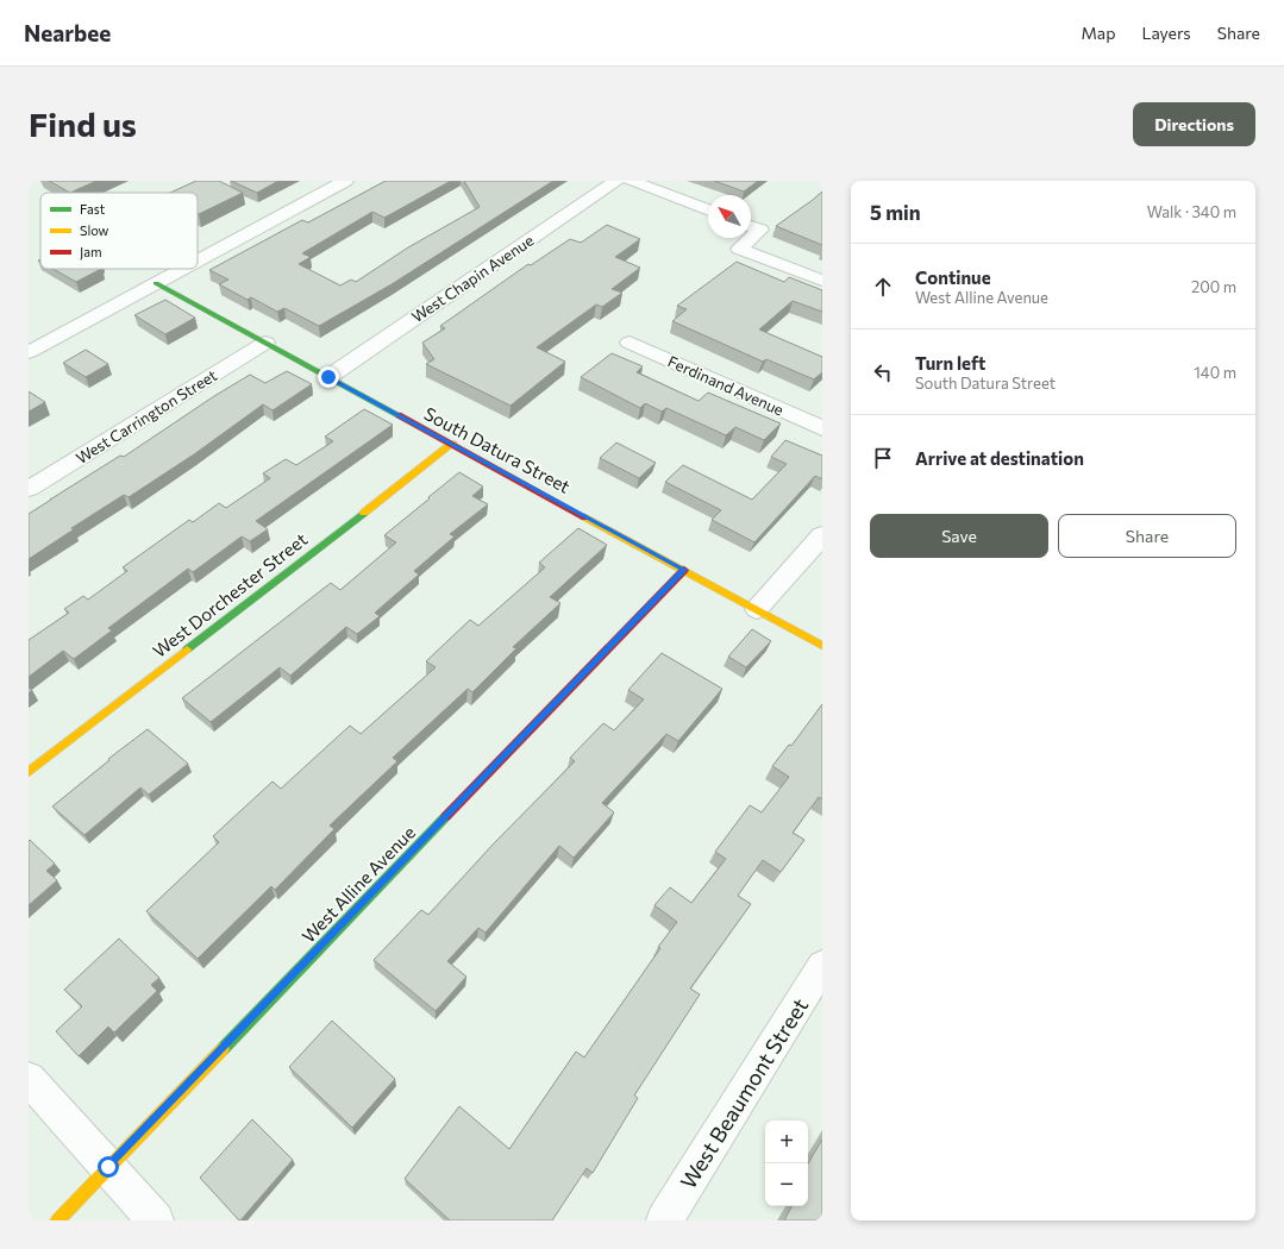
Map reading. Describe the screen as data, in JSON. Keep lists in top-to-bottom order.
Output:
{
  "streets": {
    "street": [
      "West Chapin Avenue",
      "Ferdinand Avenue",
      "West Carrington Street",
      "South Datura Street",
      "West Dorchester Street",
      "West Alline Avenue",
      "West Beaumont Street"
    ]
  },
  "crossings": [
    ["West Chapin Avenue", "South Datura Street"],
    ["West Carrington Street", "South Datura Street"],
    ["South Datura Street", "West Dorchester Street"],
    ["South Datura Street", "West Alline Avenue"]
  ],
  "legend": ["Fast", "Slow", "Jam"],
  "north": "top left",
  "page": {
    "header": "Nearbee",
    "nav": ["Map", "Layers", "Share"],
    "buttons": [
      "Directions",
      ["Save", "Share"]
    ],
    "title": "Find us",
    "heading": ["5 min", "Walk · 340 m"],
    "list": [
      ["Continue", "West Alline Avenue", "200 m"],
      ["Turn left", "South Datura Street", "140 m"],
      "Arrive at destination"
    ],
    "map_buttons": ["+", "−"]
  }
}
